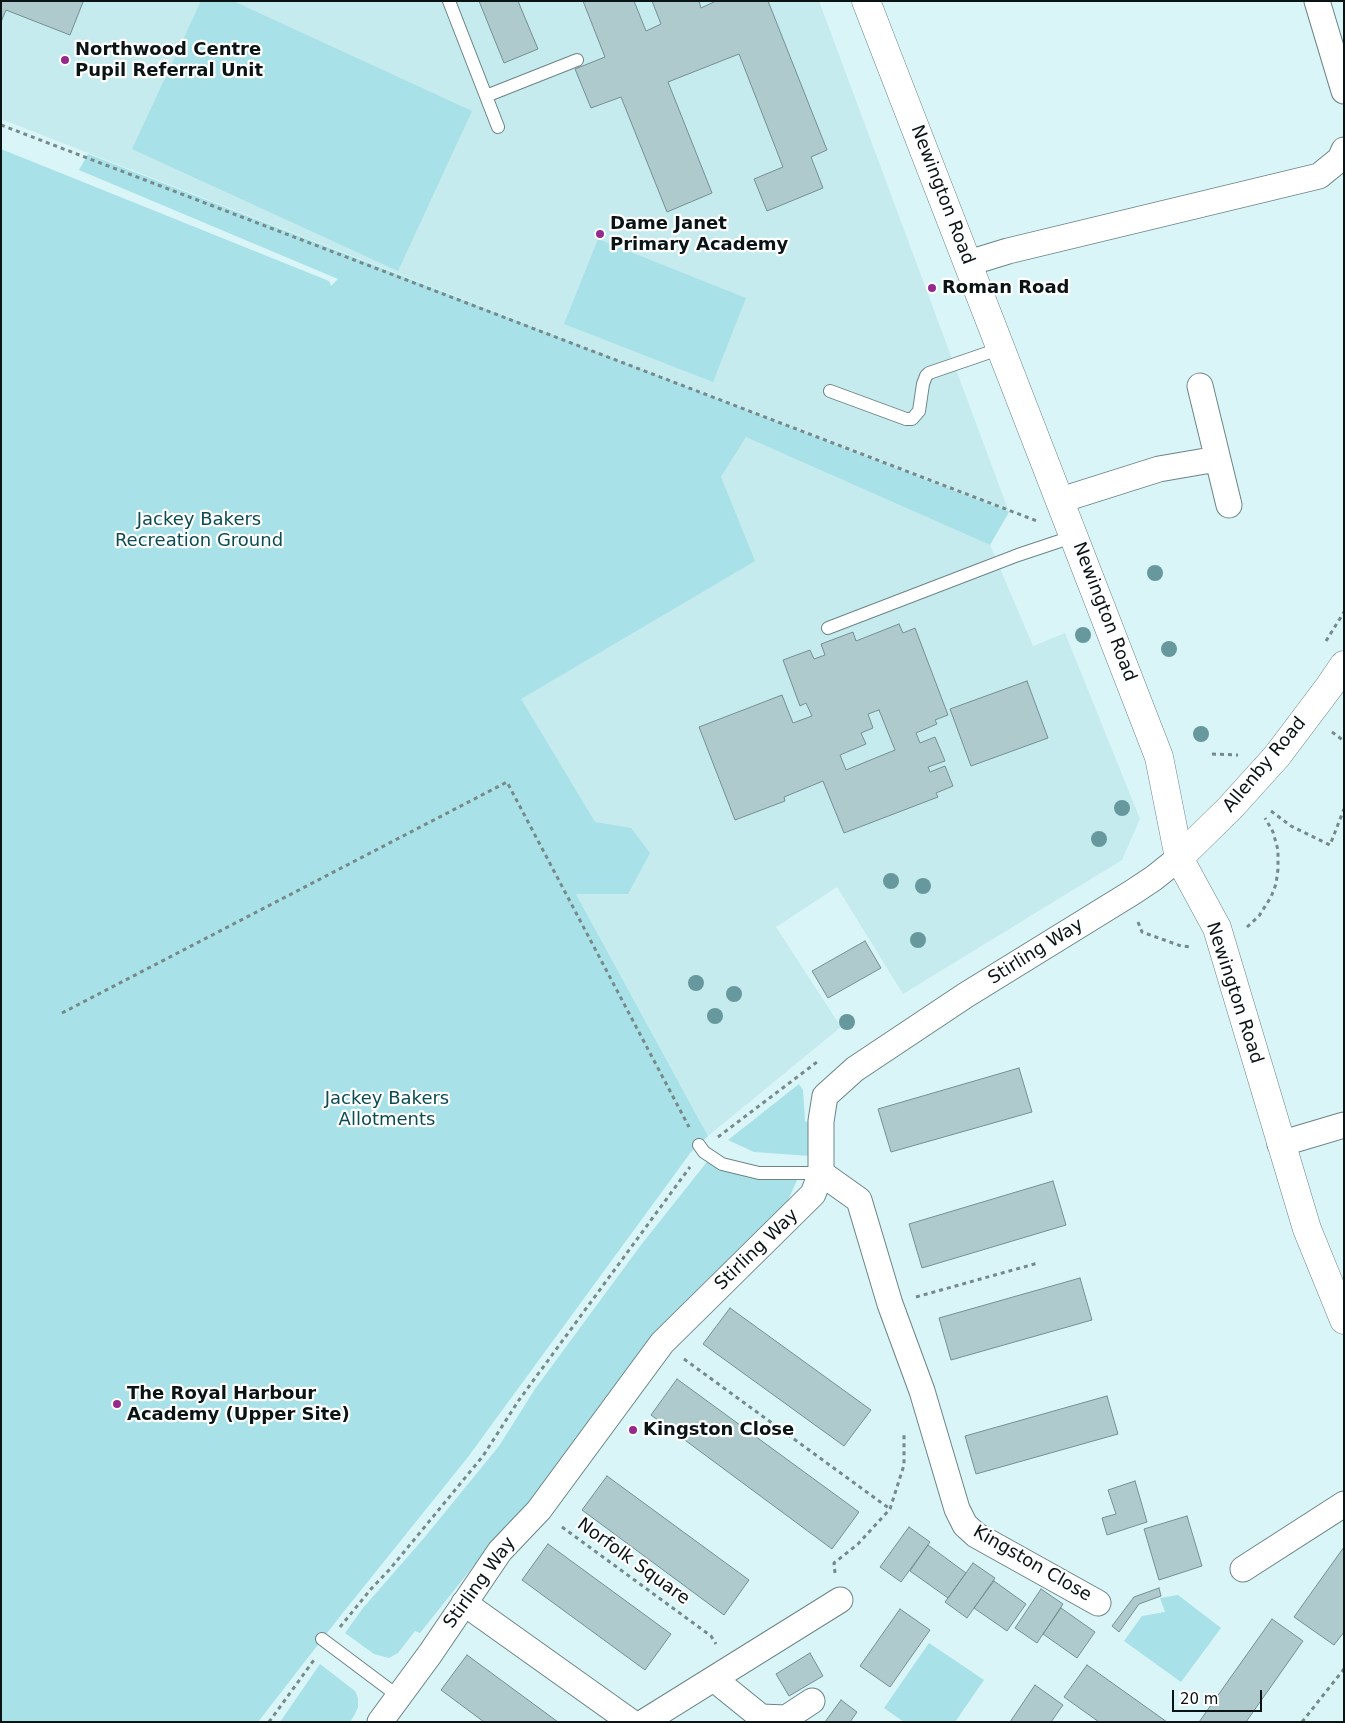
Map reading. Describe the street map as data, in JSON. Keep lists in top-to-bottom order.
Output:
{
  "streets": {
    "main road": ["Newington Road", "Allenby Road"],
    "street": ["Stirling Way", "Kingston Close"],
    "path": ["Norfolk Square"]
  },
  "crossings": [
    ["Newington Road", "Allenby Road"],
    ["Newington Road", "Stirling Way"],
    ["Allenby Road", "Stirling Way"],
    ["Stirling Way", "Norfolk Square"],
    ["Stirling Way", "Kingston Close"]
  ],
  "parks": ["Jackey Bakers Recreation Ground", "Jackey Bakers Allotments"],
  "places": [
    "Northwood Centre Pupil Referral Unit",
    "Dame Janet Primary Academy",
    "Roman Road",
    "The Royal Harbour Academy (Upper Site)",
    "Kingston Close"
  ],
  "scale_bar": "20 m"
}
